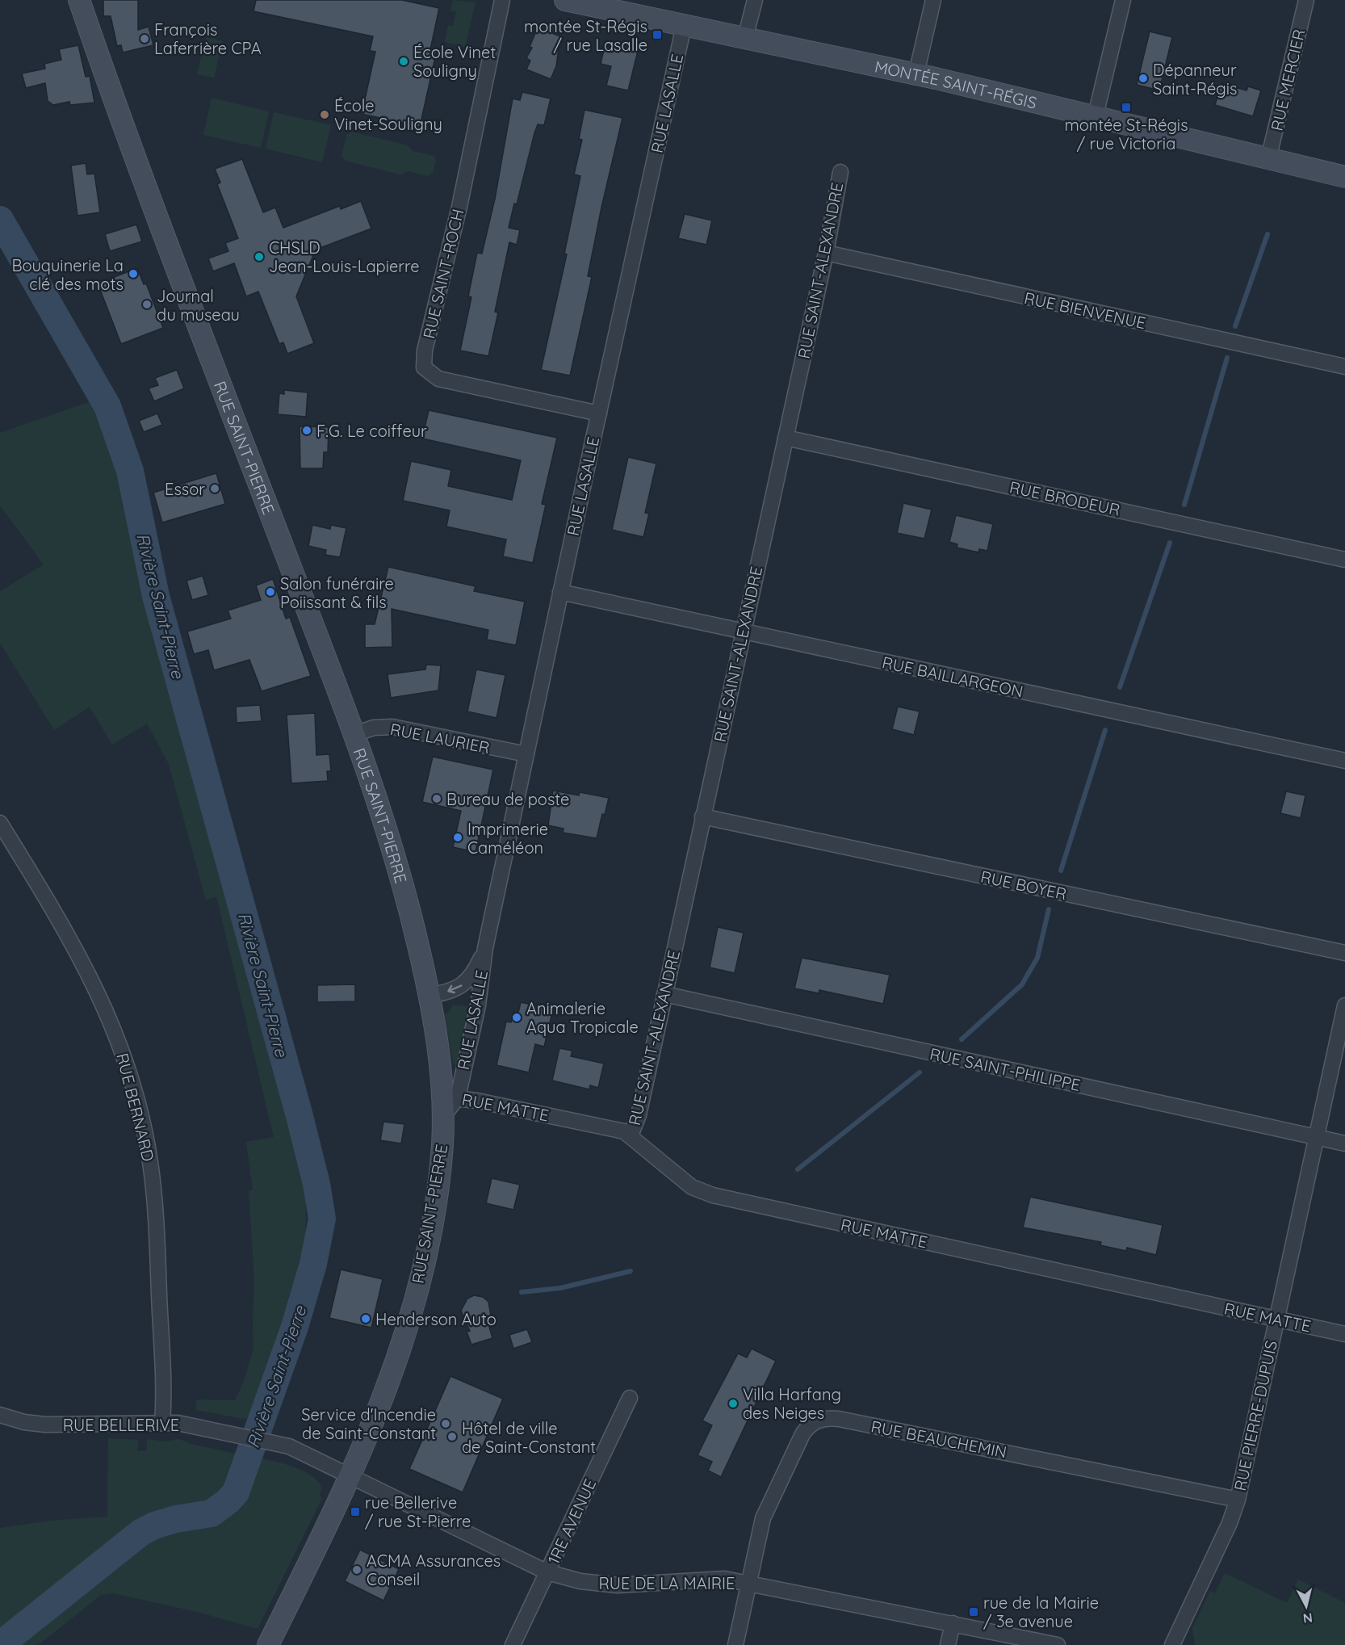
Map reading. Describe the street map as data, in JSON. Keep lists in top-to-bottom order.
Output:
{
  "streets": {
    "main road": ["MONTÉE SAINT-RÉGIS", "RUE SAINT-PIERRE"],
    "street": [
      "RUE MERCIER",
      "RUE LASALLE",
      "RUE SAINT-ALEXANDRE",
      "RUE SAINT-ROCH",
      "RUE BIENVENUE",
      "RUE BRODEUR",
      "RUE BAILLARGEON",
      "RUE LAURIER",
      "RUE BOYER",
      "RUE SAINT-PHILIPPE",
      "RUE BERNARD",
      "RUE MATTE",
      "RUE PIERRE-DUPUIS",
      "RUE BELLERIVE",
      "RUE BEAUCHEMIN",
      "1RE AVENUE",
      "RUE DE LA MAIRIE"
    ]
  },
  "crossings": [
    ["RUE MERCIER", "MONTÉE SAINT-RÉGIS"],
    ["MONTÉE SAINT-RÉGIS", "RUE LASALLE"],
    ["RUE LASALLE", "RUE SAINT-ROCH"],
    ["RUE LASALLE", "RUE SAINT-PIERRE"],
    ["RUE LASALLE", "RUE BAILLARGEON"],
    ["RUE LASALLE", "RUE LAURIER"],
    ["RUE LASALLE", "RUE MATTE"],
    ["RUE SAINT-ALEXANDRE", "RUE BIENVENUE"],
    ["RUE SAINT-ALEXANDRE", "RUE BRODEUR"],
    ["RUE SAINT-ALEXANDRE", "RUE BAILLARGEON"],
    ["RUE SAINT-ALEXANDRE", "RUE BOYER"],
    ["RUE SAINT-ALEXANDRE", "RUE SAINT-PHILIPPE"],
    ["RUE SAINT-ALEXANDRE", "RUE MATTE"],
    ["RUE SAINT-PIERRE", "RUE LAURIER"],
    ["RUE SAINT-PIERRE", "RUE MATTE"],
    ["RUE SAINT-PIERRE", "RUE BELLERIVE"],
    ["RUE SAINT-PIERRE", "RUE DE LA MAIRIE"],
    ["RUE SAINT-PHILIPPE", "RUE PIERRE-DUPUIS"],
    ["RUE BERNARD", "RUE BELLERIVE"],
    ["RUE MATTE", "RUE PIERRE-DUPUIS"],
    ["RUE PIERRE-DUPUIS", "RUE BEAUCHEMIN"],
    ["RUE BELLERIVE", "RUE DE LA MAIRIE"],
    ["RUE BEAUCHEMIN", "RUE DE LA MAIRIE"],
    ["1RE AVENUE", "RUE DE LA MAIRIE"]
  ],
  "water": ["Rivière Saint-Pierre"],
  "places": {
    "transit": [
      "montée St-Régis / rue Lasalle",
      "montée St-Régis / rue Victoria",
      "rue Bellerive / rue St-Pierre",
      "rue de la Mairie / 3e avenue"
    ],
    "other": [
      "François Laferrière CPA",
      "École Vinet Souligny",
      "Dépanneur Saint-Régis",
      "École Vinet-Souligny",
      "CHSLD Jean-Louis-Lapierre",
      "Bouquinerie La clé des mots",
      "Journal du museau",
      "F.G. Le coiffeur",
      "Essor",
      "Salon funéraire Poiissant & fils",
      "Bureau de poste",
      "Imprimerie Caméléon",
      "Animalerie Aqua Tropicale",
      "Henderson Auto",
      "Villa Harfang des Neiges",
      "Service d'Incendie de Saint-Constant",
      "Hôtel de ville de Saint-Constant",
      "ACMA Assurances Conseil"
    ]
  },
  "north": "bottom"
}
